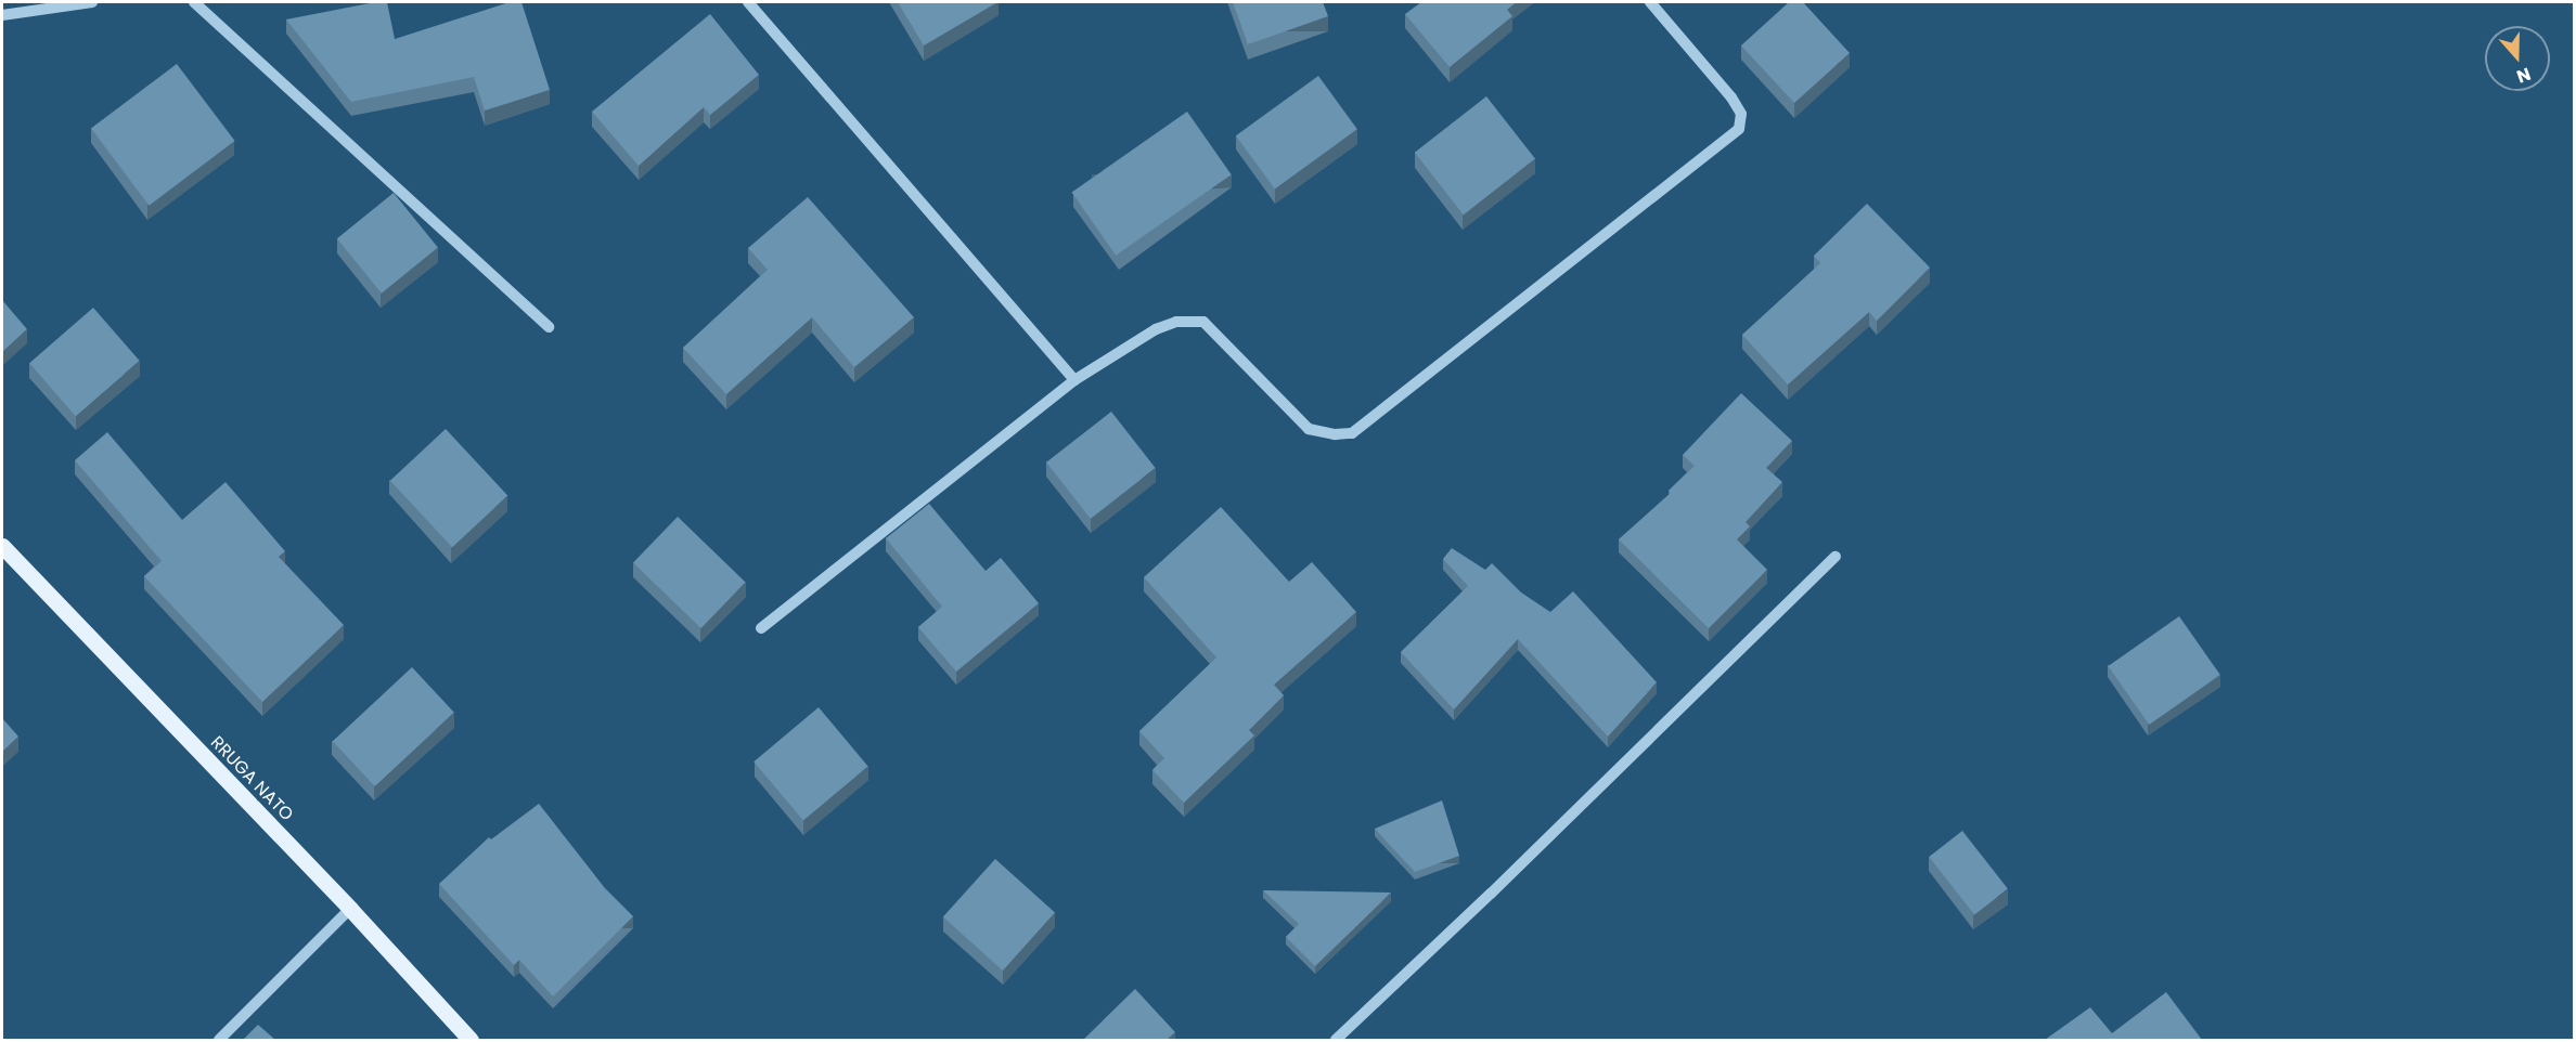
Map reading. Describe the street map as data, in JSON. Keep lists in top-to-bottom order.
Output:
{
  "streets": {
    "main road": ["RRUGA NATO"]
  },
  "north": "bottom"
}
